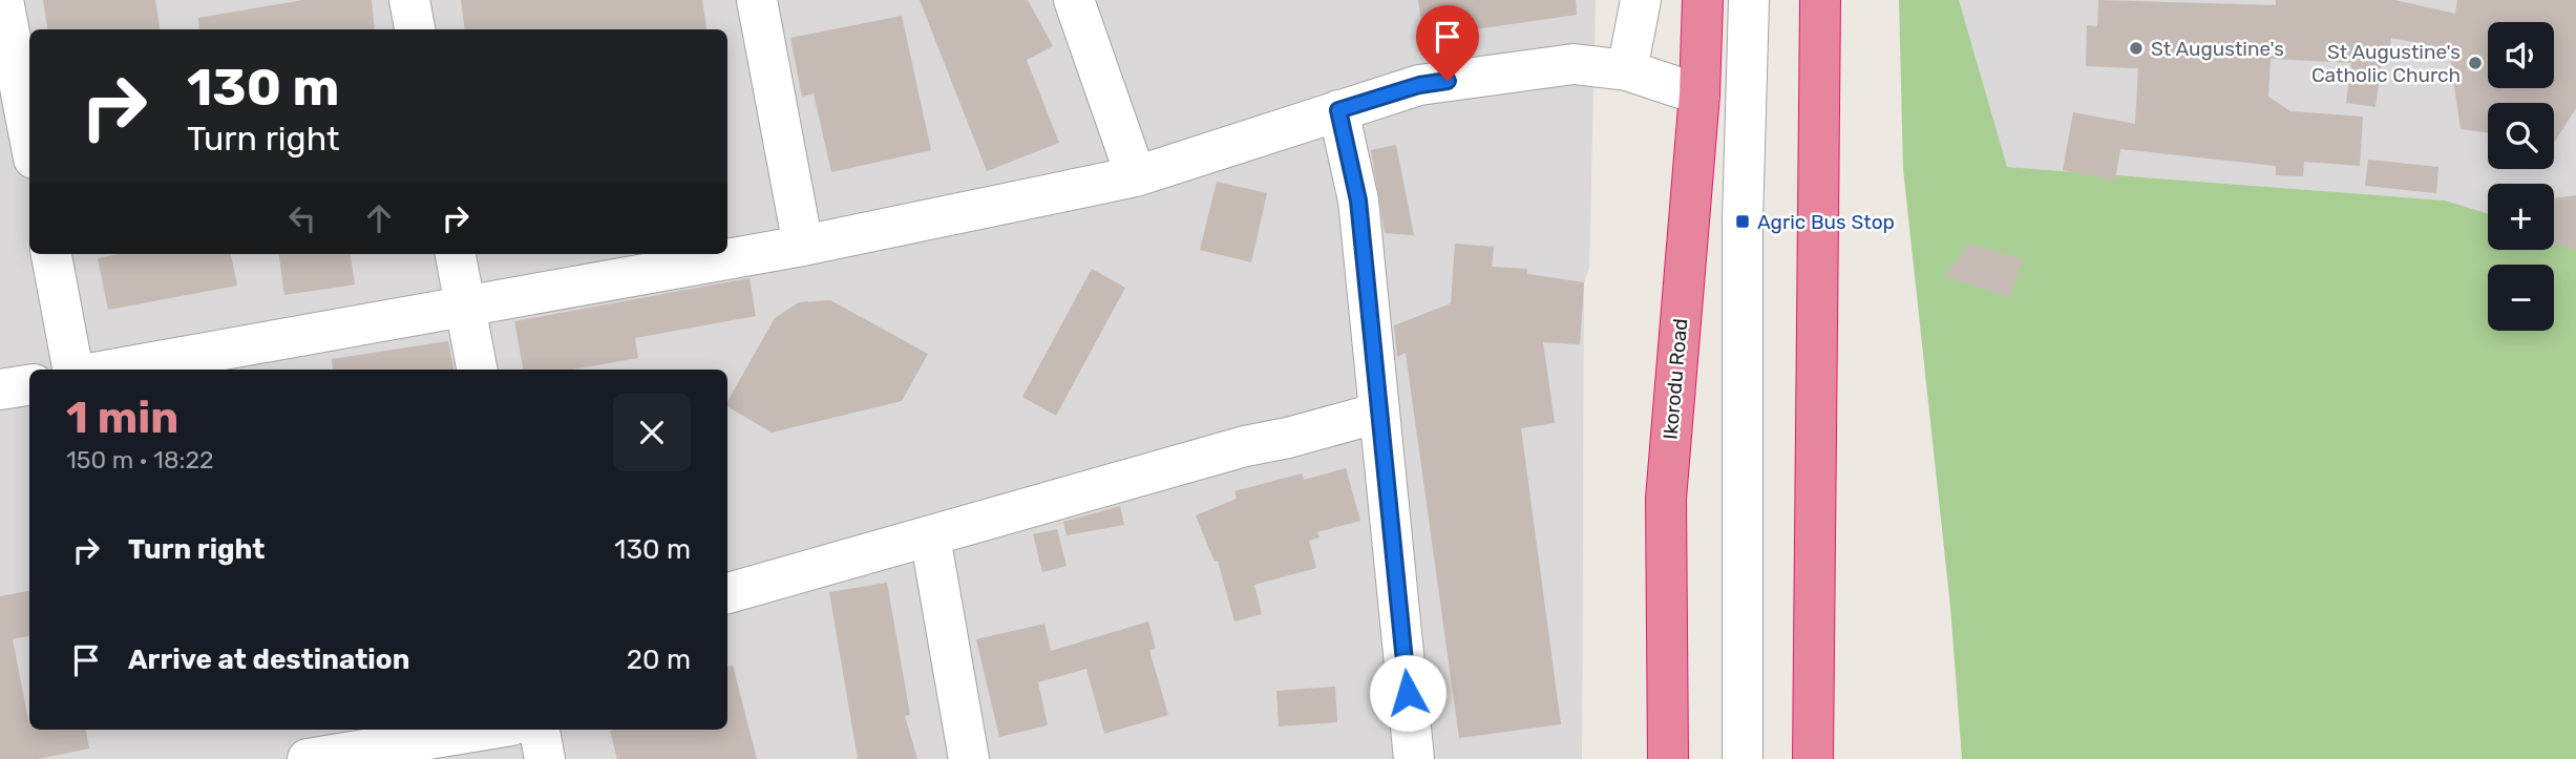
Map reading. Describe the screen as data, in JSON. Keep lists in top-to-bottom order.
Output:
{
  "streets": {
    "highway": ["Ikorodu Road"]
  },
  "places": {
    "other": ["St Augustine's", "St Augustine's Catholic Church"],
    "transit": ["Agric Bus Stop"]
  },
  "page": {
    "map_buttons": ["+", "−"],
    "turn": ["130 m", "Turn right"],
    "heading": ["1 min", "150 m · 18:22"],
    "list": [
      {
        "name": "Turn right",
        "value": "130 m"
      },
      {
        "name": "Arrive at destination",
        "value": "20 m"
      }
    ]
  }
}
